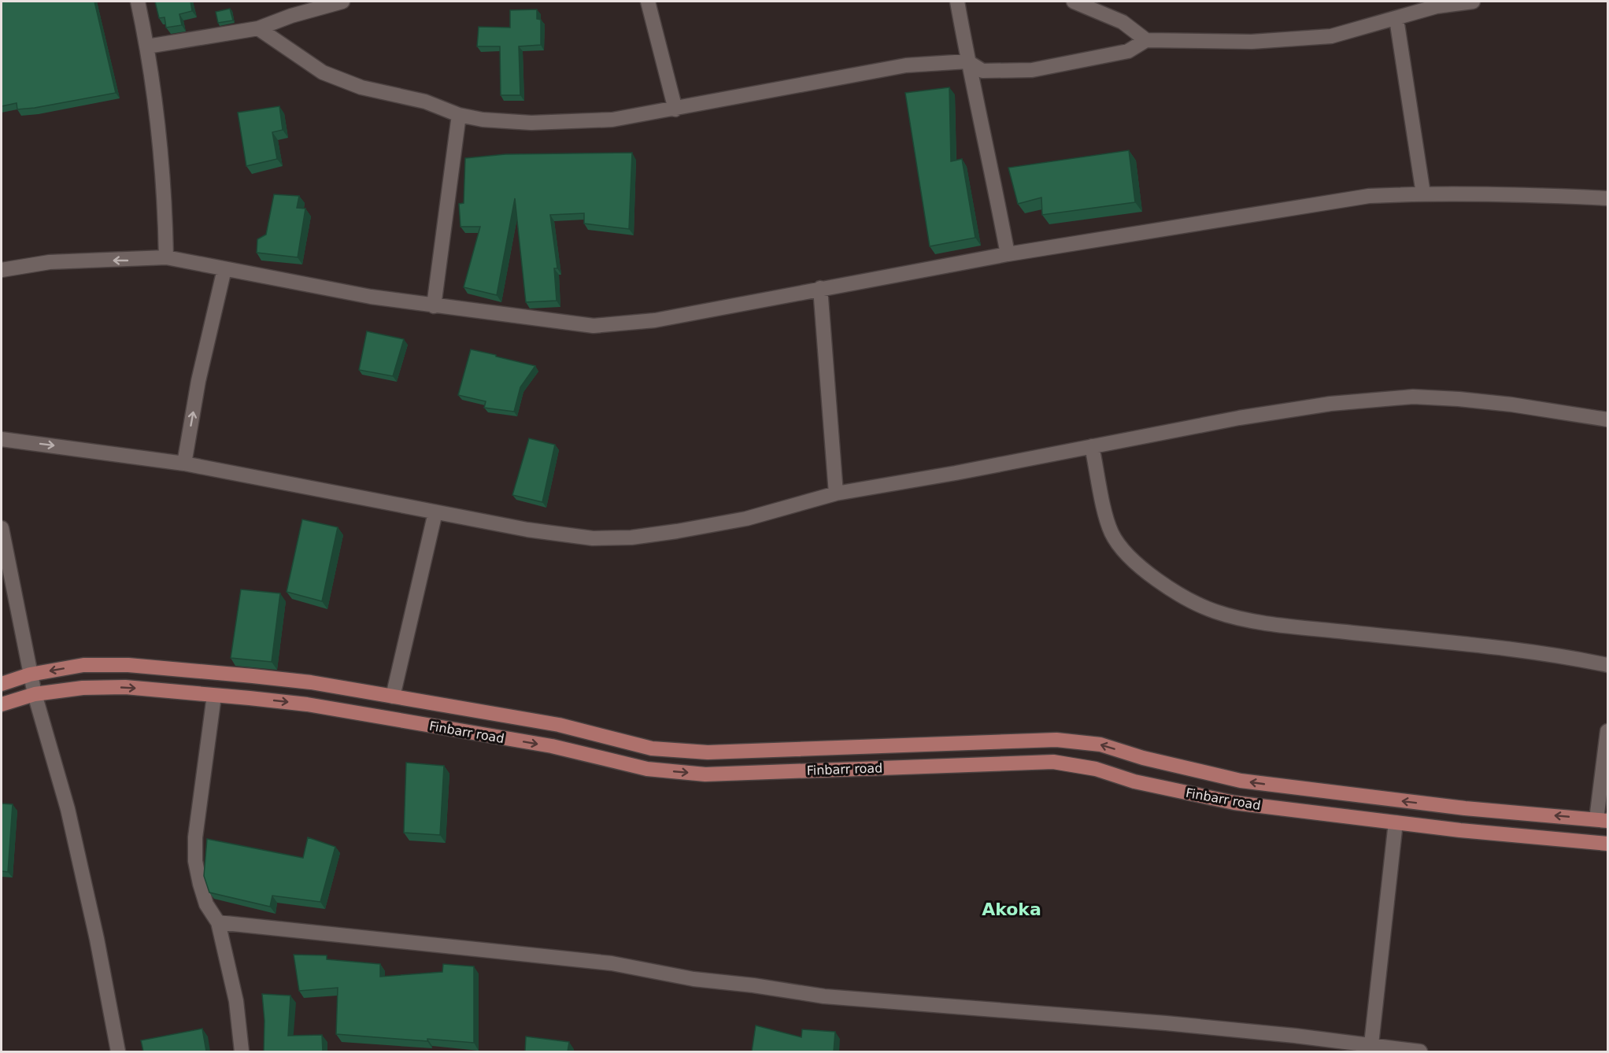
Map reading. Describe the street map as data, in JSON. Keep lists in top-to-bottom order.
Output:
{
  "streets": {
    "main road": ["Finbarr road"]
  },
  "districts": ["Akoka"]
}
